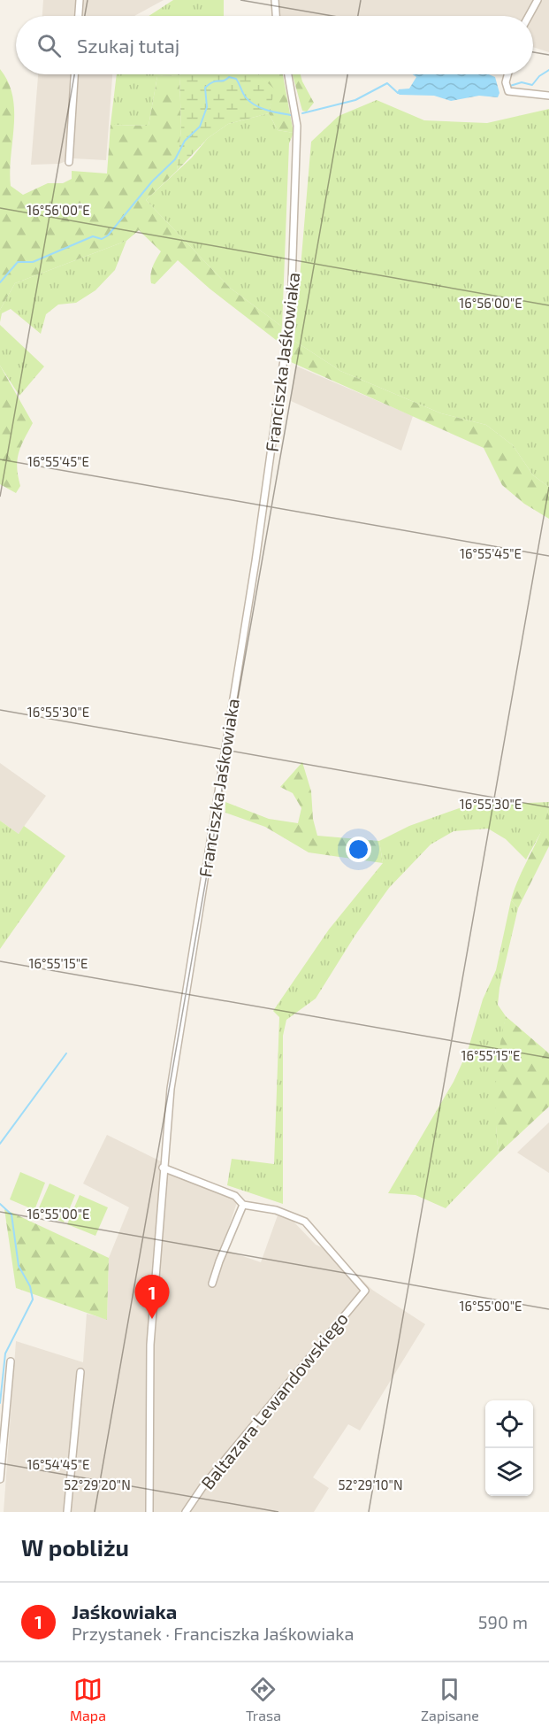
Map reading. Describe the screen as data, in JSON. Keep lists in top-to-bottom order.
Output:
{
  "streets": {
    "street": ["Franciszka Jaśkowiaka", "Baltazara Lewandowskiego"]
  },
  "page": {
    "search": "Szukaj tutaj",
    "pins": "1",
    "heading": "W pobliżu",
    "list": [
      {
        "mark": "1",
        "name": "Jaśkowiaka",
        "note": "Przystanek · Franciszka Jaśkowiaka",
        "value": "590 m"
      }
    ],
    "nav": ["Mapa", "Trasa", "Zapisane"]
  },
  "coordinates": [
    "16°56'00\"E",
    "16°55'45\"E",
    "16°55'30\"E",
    "16°55'15\"E",
    "16°55'00\"E",
    "16°54'45\"E",
    "52°29'20\"N",
    "52°29'10\"N"
  ]
}
